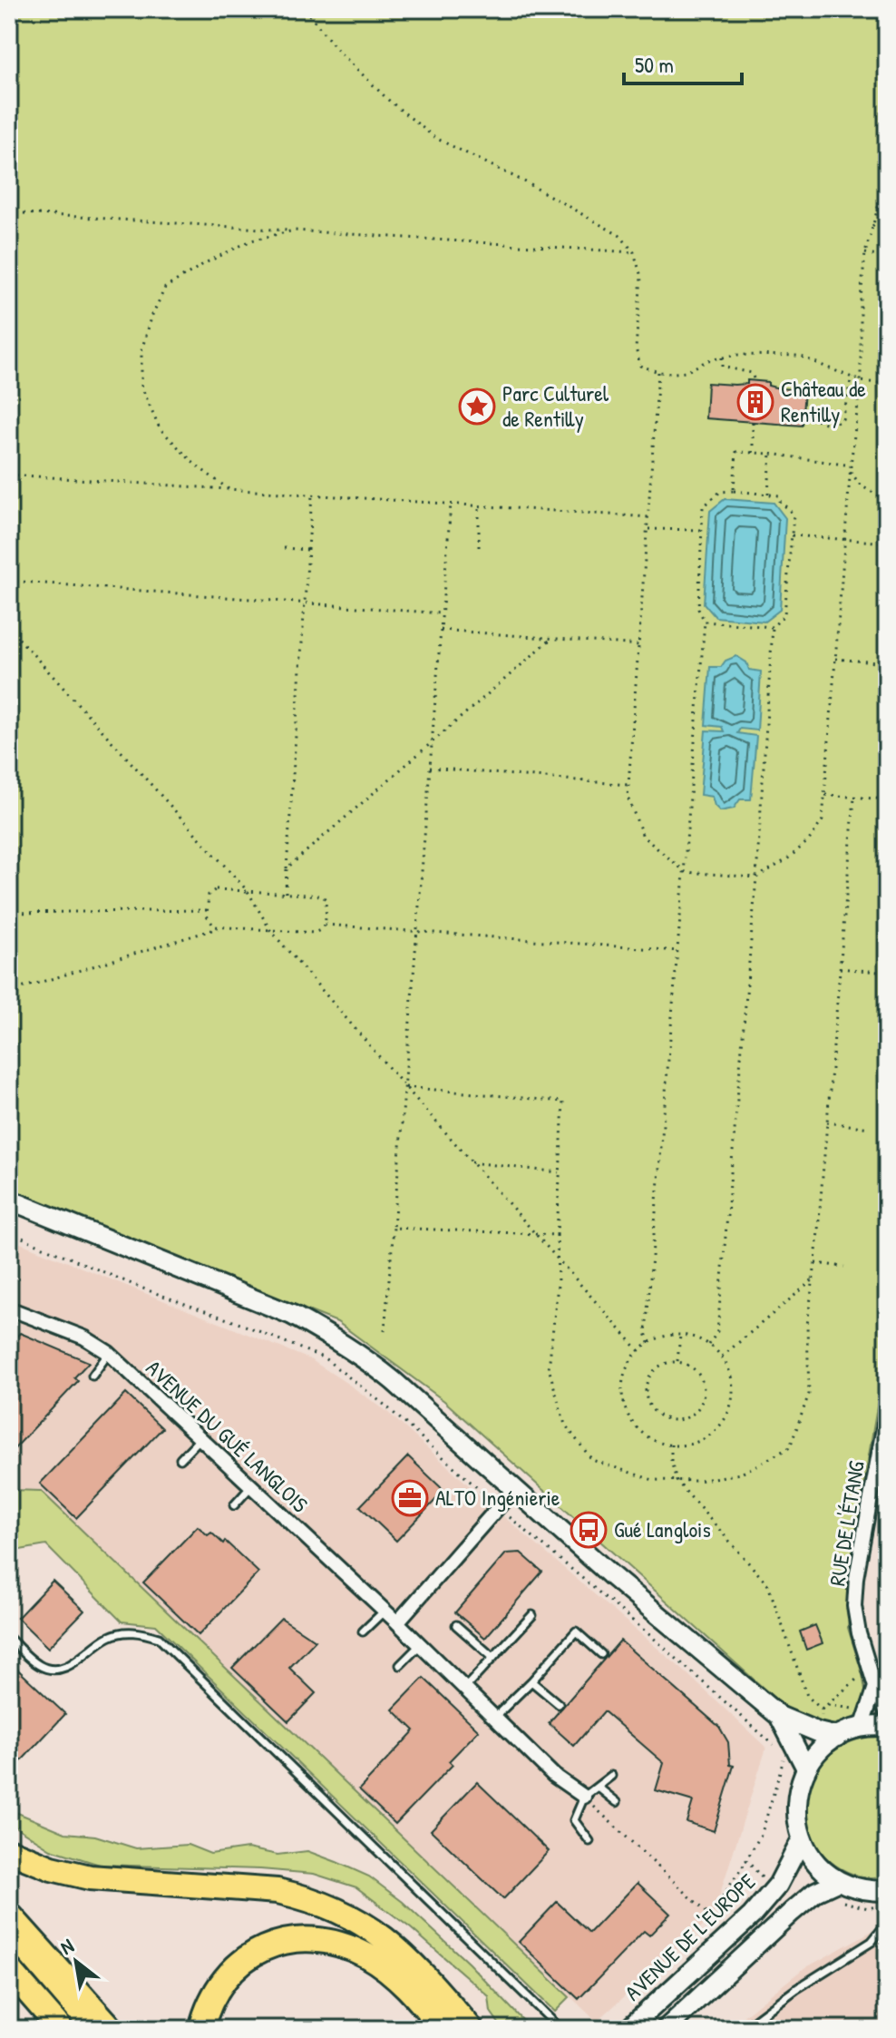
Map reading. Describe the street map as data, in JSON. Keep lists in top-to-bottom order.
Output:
{
  "streets": {
    "main road": ["AVENUE DE L'EUROPE"],
    "street": ["AVENUE DU GUÉ LANGLOIS", "RUE DE L'ÉTANG"]
  },
  "places": {
    "building": ["Château de Rentilly"],
    "place": ["Parc Culturel de Rentilly"],
    "office": ["ALTO Ingénierie"],
    "bus stop": ["Gué Langlois"]
  },
  "scale_bar": "50 m",
  "north": "top left"
}
